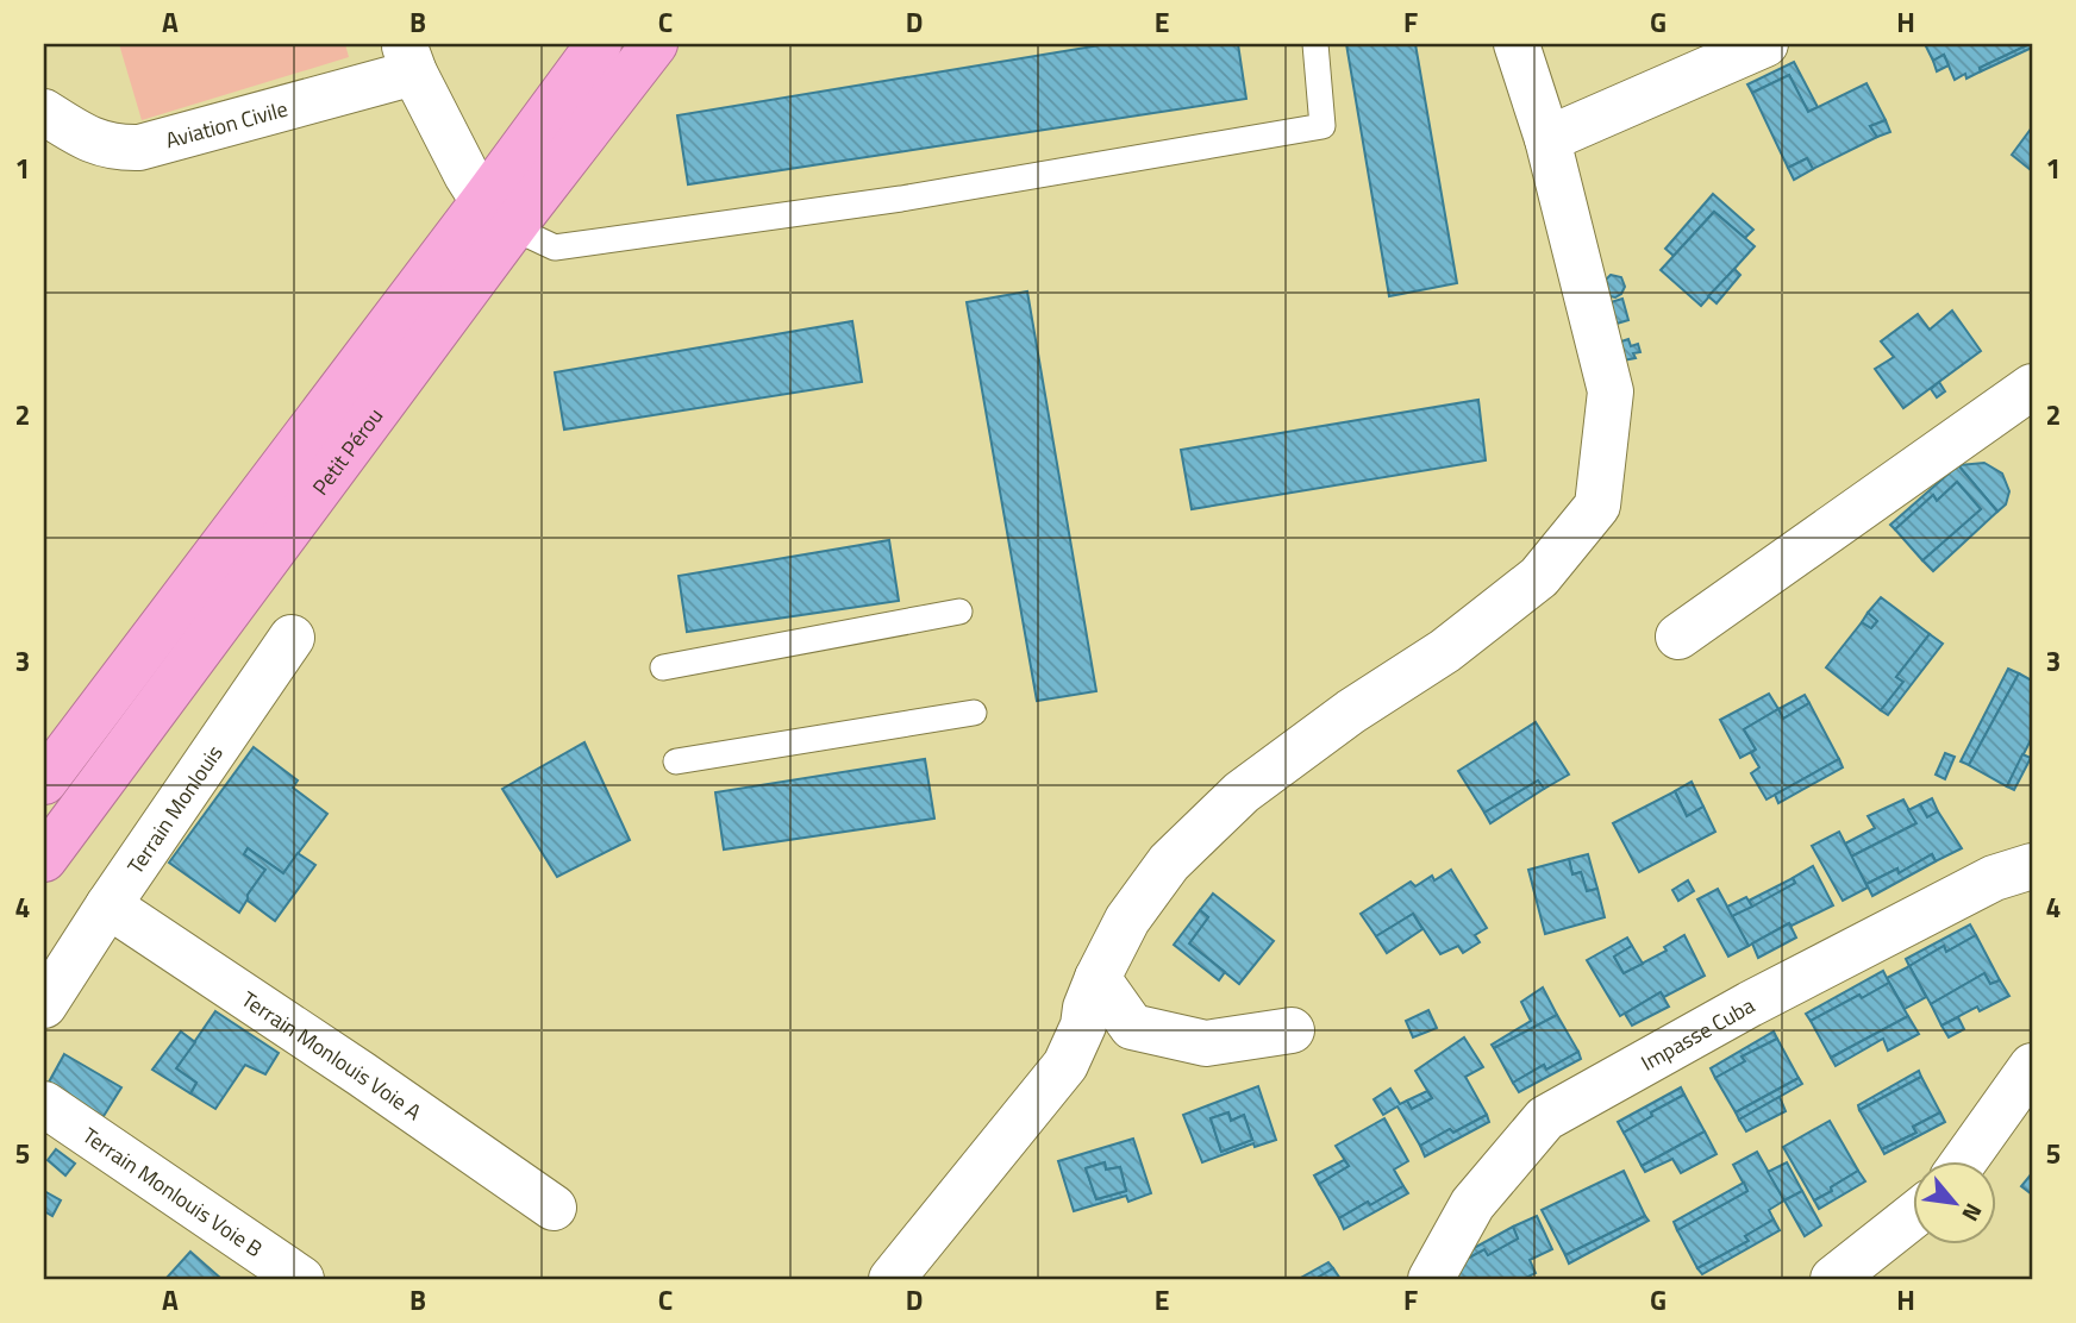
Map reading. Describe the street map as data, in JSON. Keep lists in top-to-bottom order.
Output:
{
  "streets": {
    "highway": ["Petit Pérou"],
    "street": [
      "Aviation Civile",
      "Terrain Monlouis",
      "Impasse Cuba",
      "Terrain Monlouis Voie A",
      "Terrain Monlouis Voie B"
    ]
  },
  "crossings": [
    ["Terrain Monlouis", "Terrain Monlouis Voie A"]
  ],
  "north": "bottom right",
  "grid": {
    "columns": [
      "A",
      "B",
      "C",
      "D",
      "E",
      "F",
      "G",
      "H"
    ],
    "rows": [
      "1",
      "2",
      "3",
      "4",
      "5"
    ]
  }
}
